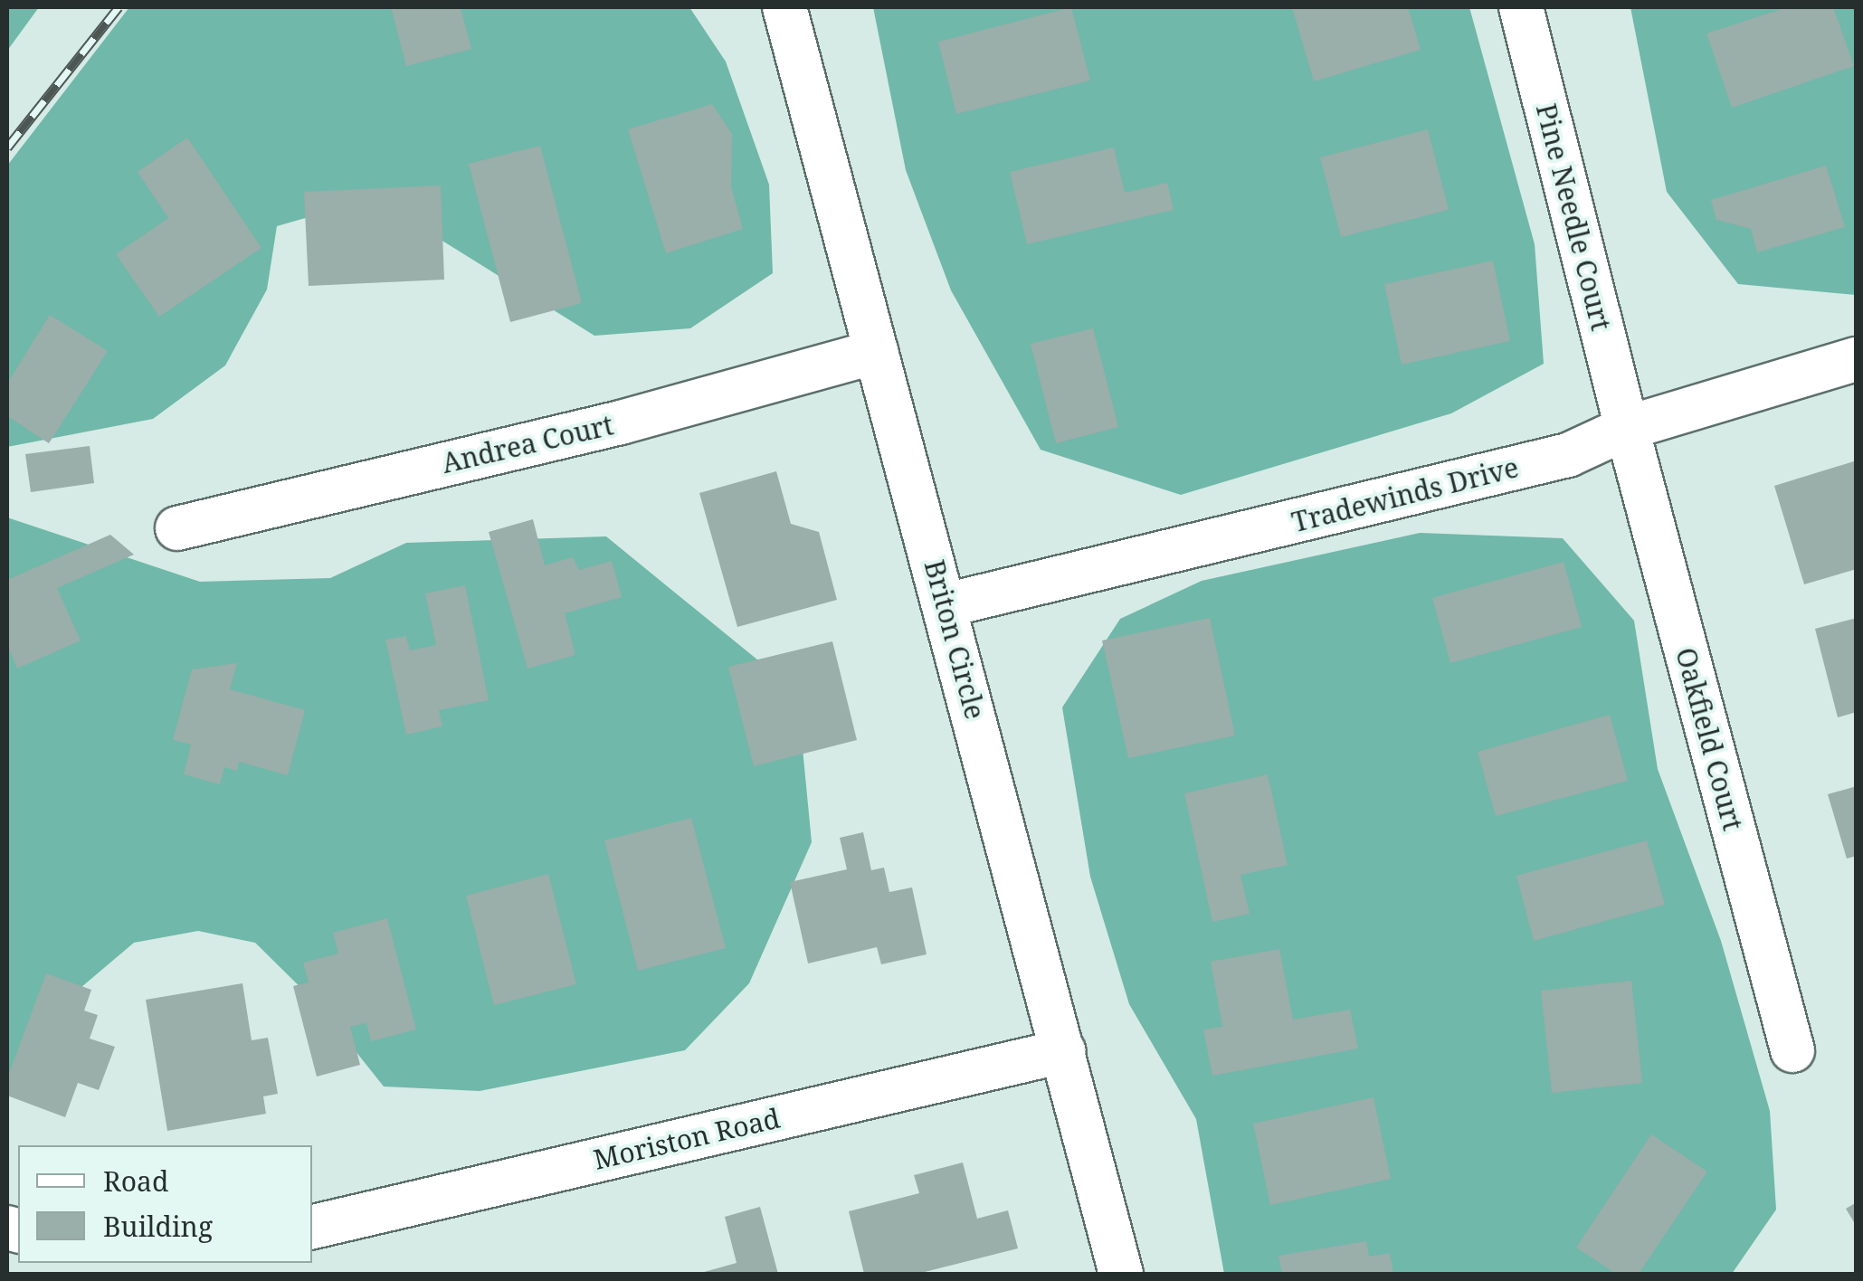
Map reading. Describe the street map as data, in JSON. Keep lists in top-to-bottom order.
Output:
{
  "streets": {
    "street": [
      "Pine Needle Court",
      "Andrea Court",
      "Tradewinds Drive",
      "Briton Circle",
      "Oakfield Court",
      "Moriston Road"
    ]
  },
  "crossings": [
    ["Pine Needle Court", "Tradewinds Drive"],
    ["Pine Needle Court", "Oakfield Court"],
    ["Andrea Court", "Briton Circle"],
    ["Tradewinds Drive", "Briton Circle"],
    ["Tradewinds Drive", "Oakfield Court"],
    ["Briton Circle", "Moriston Road"]
  ],
  "legend": ["Road", "Building"]
}
